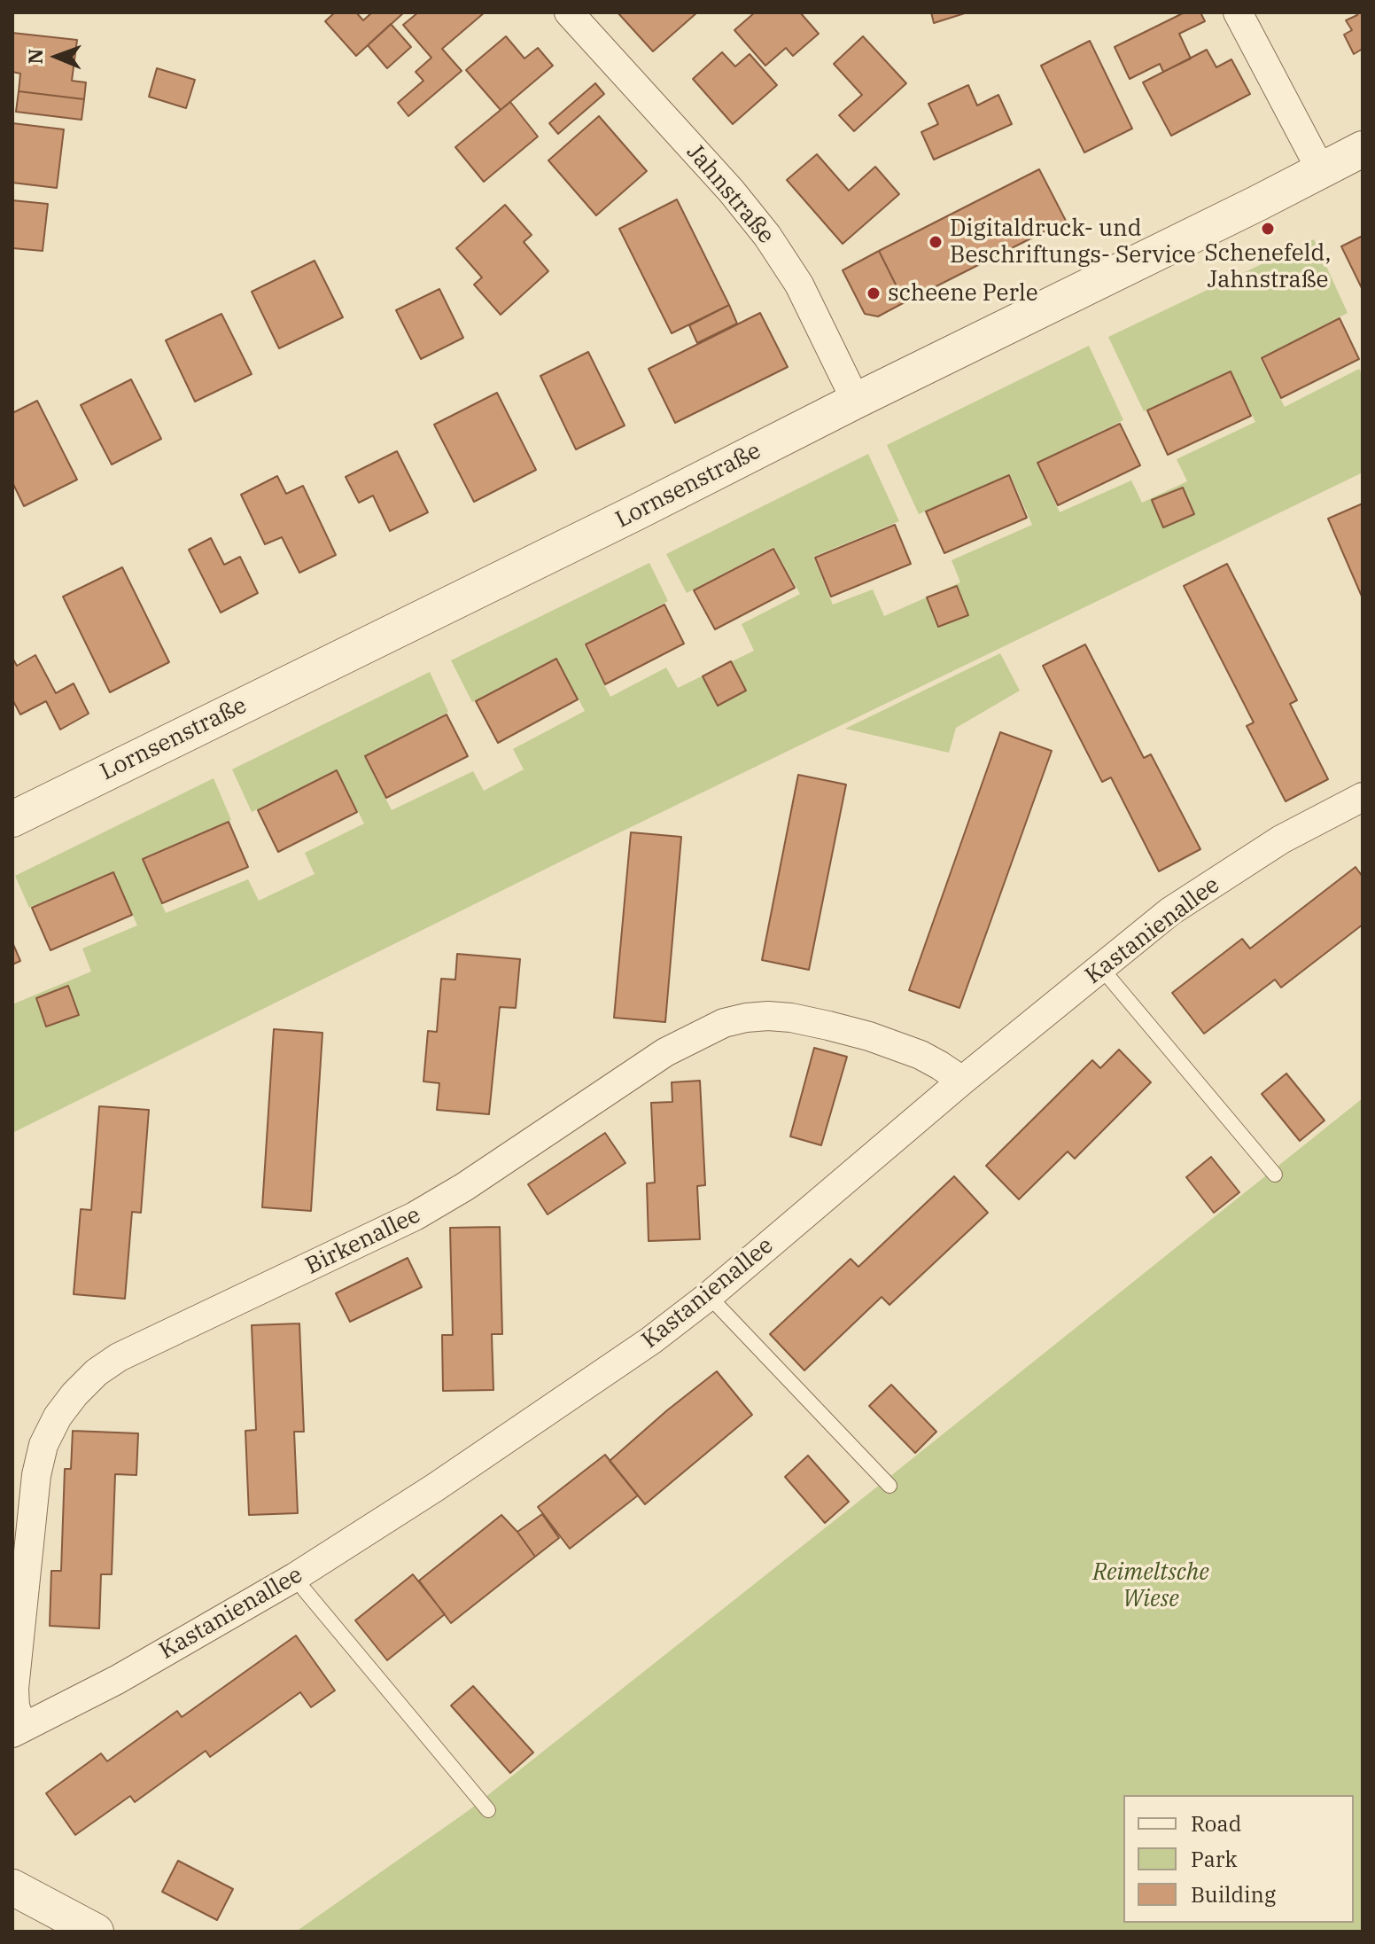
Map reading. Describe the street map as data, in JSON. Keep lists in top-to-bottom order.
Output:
{
  "streets": {
    "street": [
      "Jahnstraße",
      "Lornsenstraße",
      "Kastanienallee",
      "Birkenallee"
    ]
  },
  "crossings": [
    ["Jahnstraße", "Lornsenstraße"],
    ["Kastanienallee", "Birkenallee"]
  ],
  "parks": ["Reimeltsche Wiese"],
  "places": ["Schenefeld, Jahnstraße", "Digitaldruck- und Beschriftungs- Service", "scheene Perle"],
  "legend": ["Road", "Park", "Building"],
  "north": "left"
}
